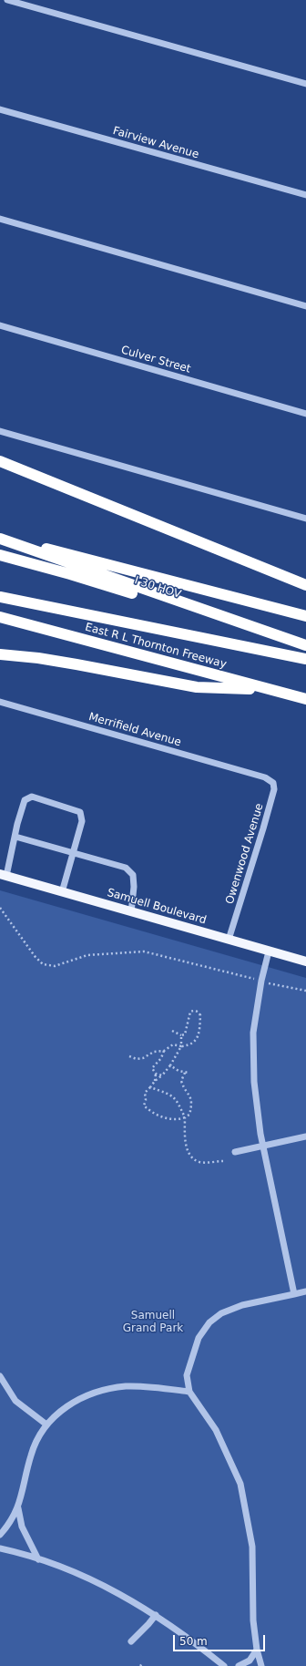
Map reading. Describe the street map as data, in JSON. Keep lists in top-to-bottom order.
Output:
{
  "streets": {
    "highway": ["I 30 HOV", "East R L Thornton Freeway"],
    "main road": ["Samuell Boulevard"],
    "street": [
      "Fairview Avenue",
      "Culver Street",
      "Merrifield Avenue",
      "Owenwood Avenue"
    ]
  },
  "crossings": [
    ["Merrifield Avenue", "Owenwood Avenue"],
    ["Owenwood Avenue", "Samuell Boulevard"]
  ],
  "parks": ["Samuell Grand Park"],
  "scale_bar": "50 m"
}
